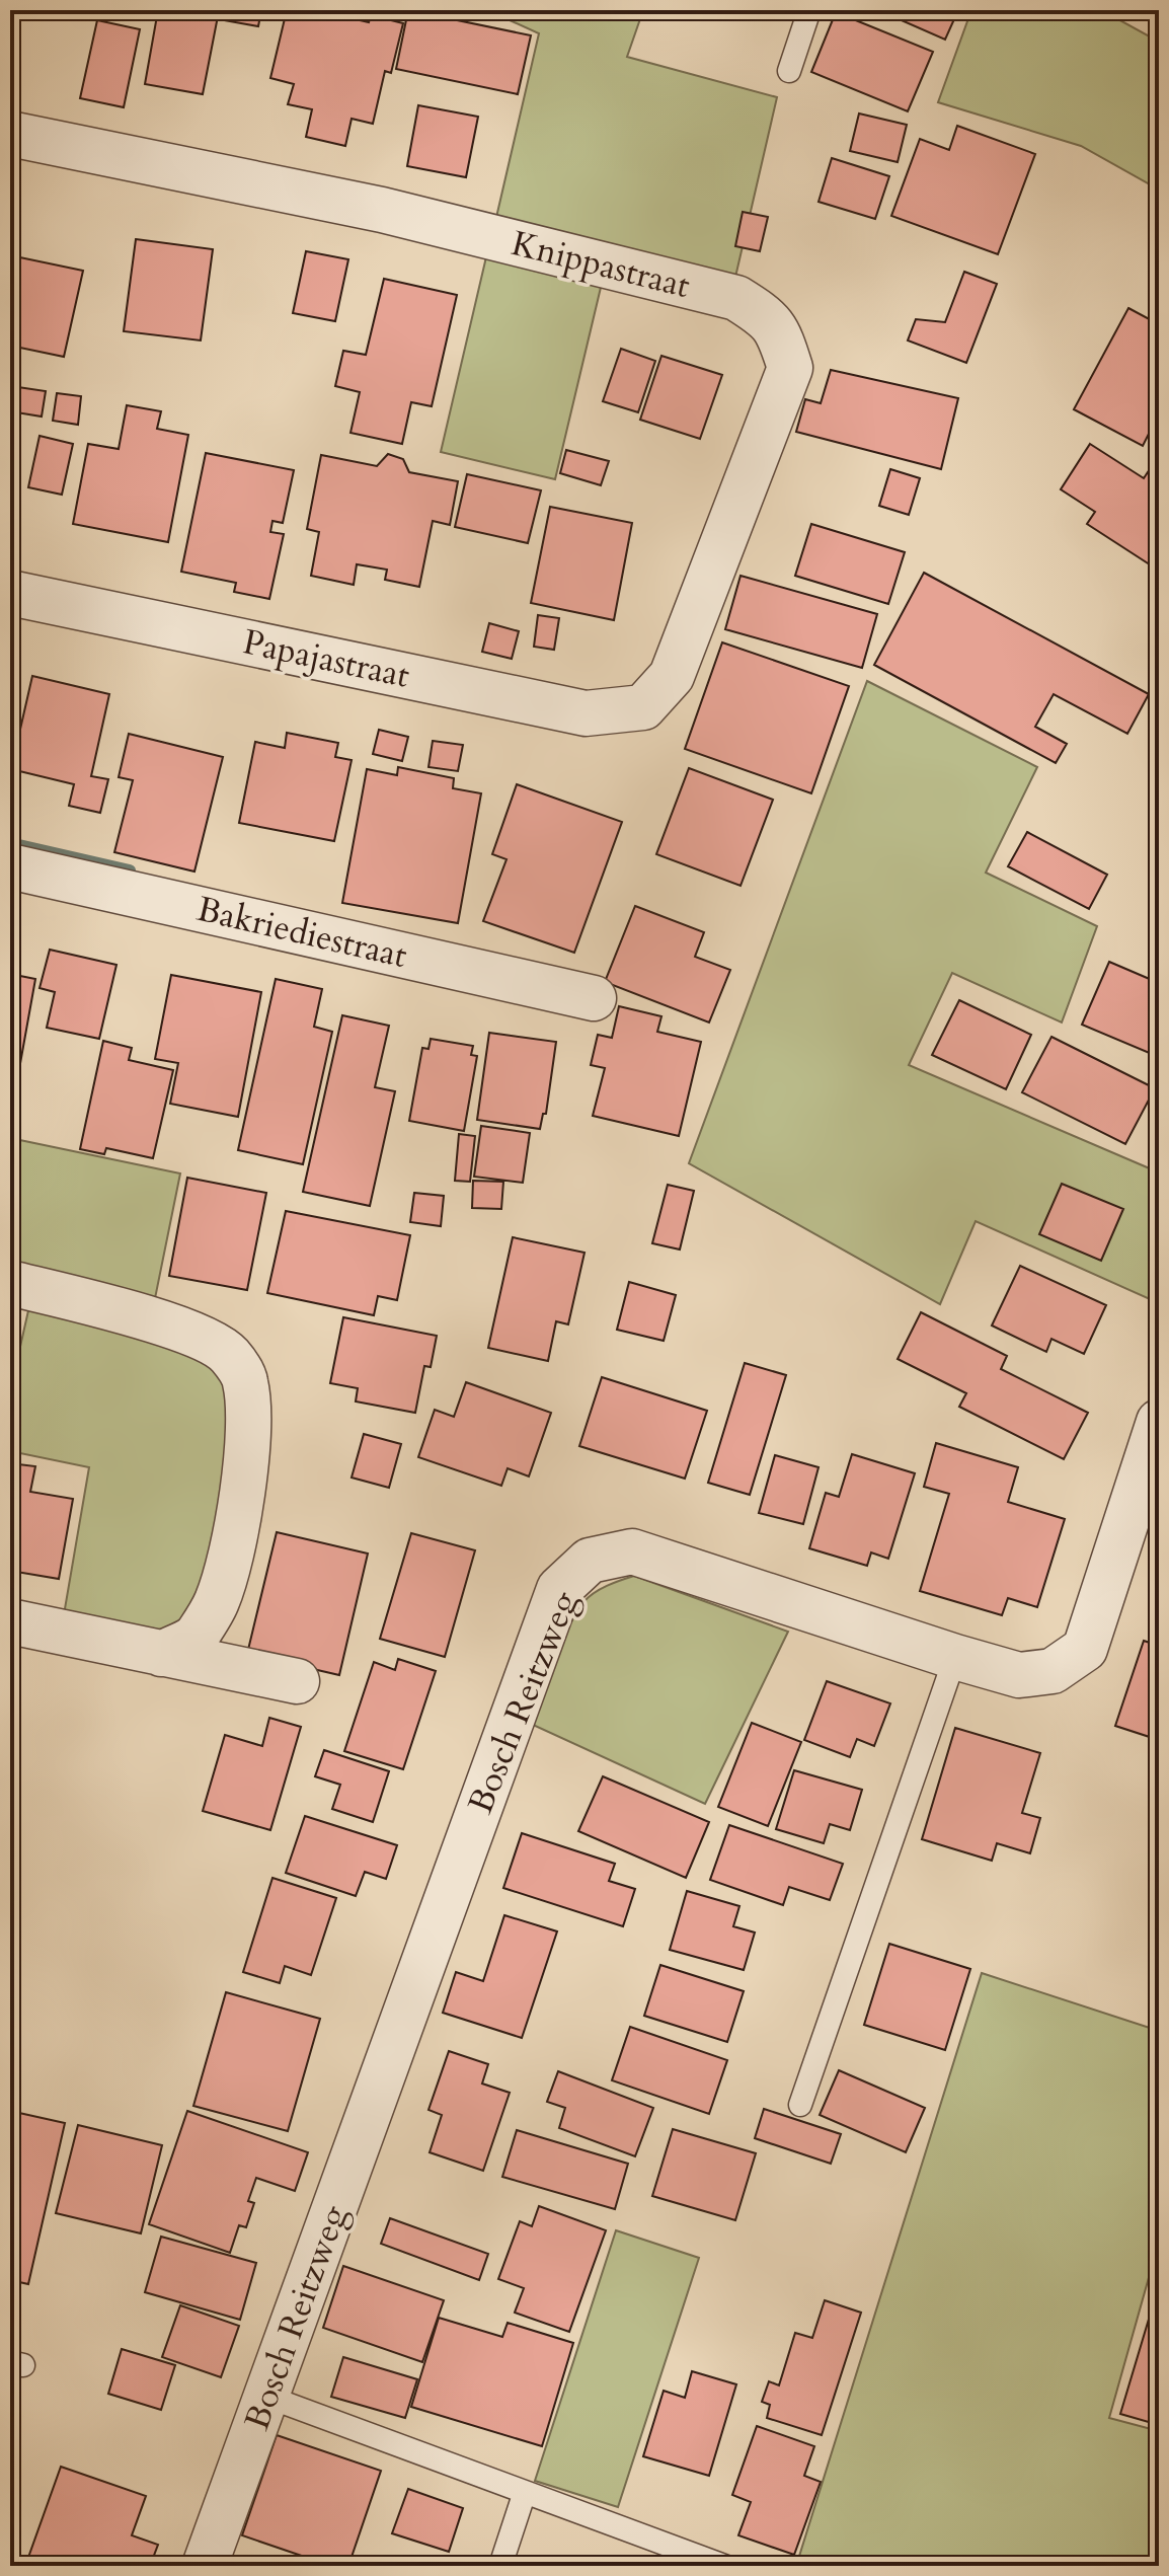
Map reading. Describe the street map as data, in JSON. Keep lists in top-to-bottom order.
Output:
{
  "streets": {
    "street": [
      "Knippastraat",
      "Papajastraat",
      "Bakriediestraat",
      "Bosch Reitzweg"
    ]
  },
  "crossings": [
    ["Knippastraat", "Papajastraat"]
  ]
}
